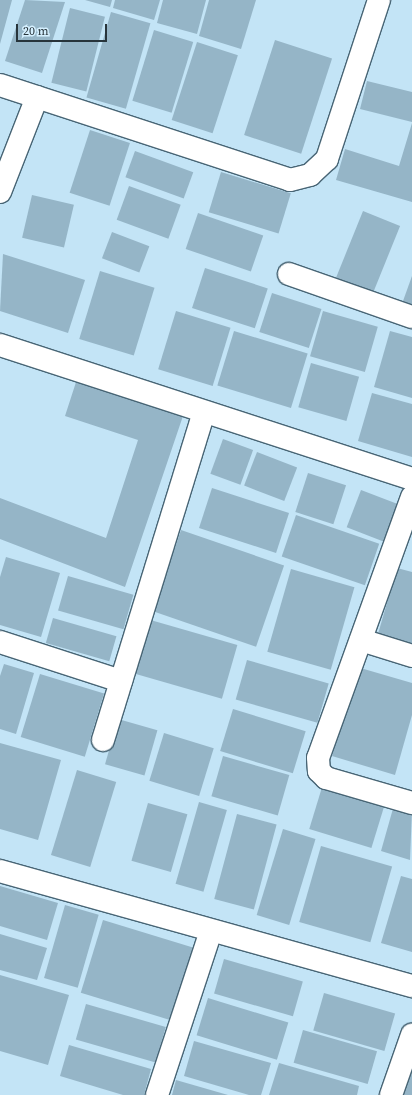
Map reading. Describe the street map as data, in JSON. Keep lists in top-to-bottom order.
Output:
{
  "scale_bar": "20 m"
}
